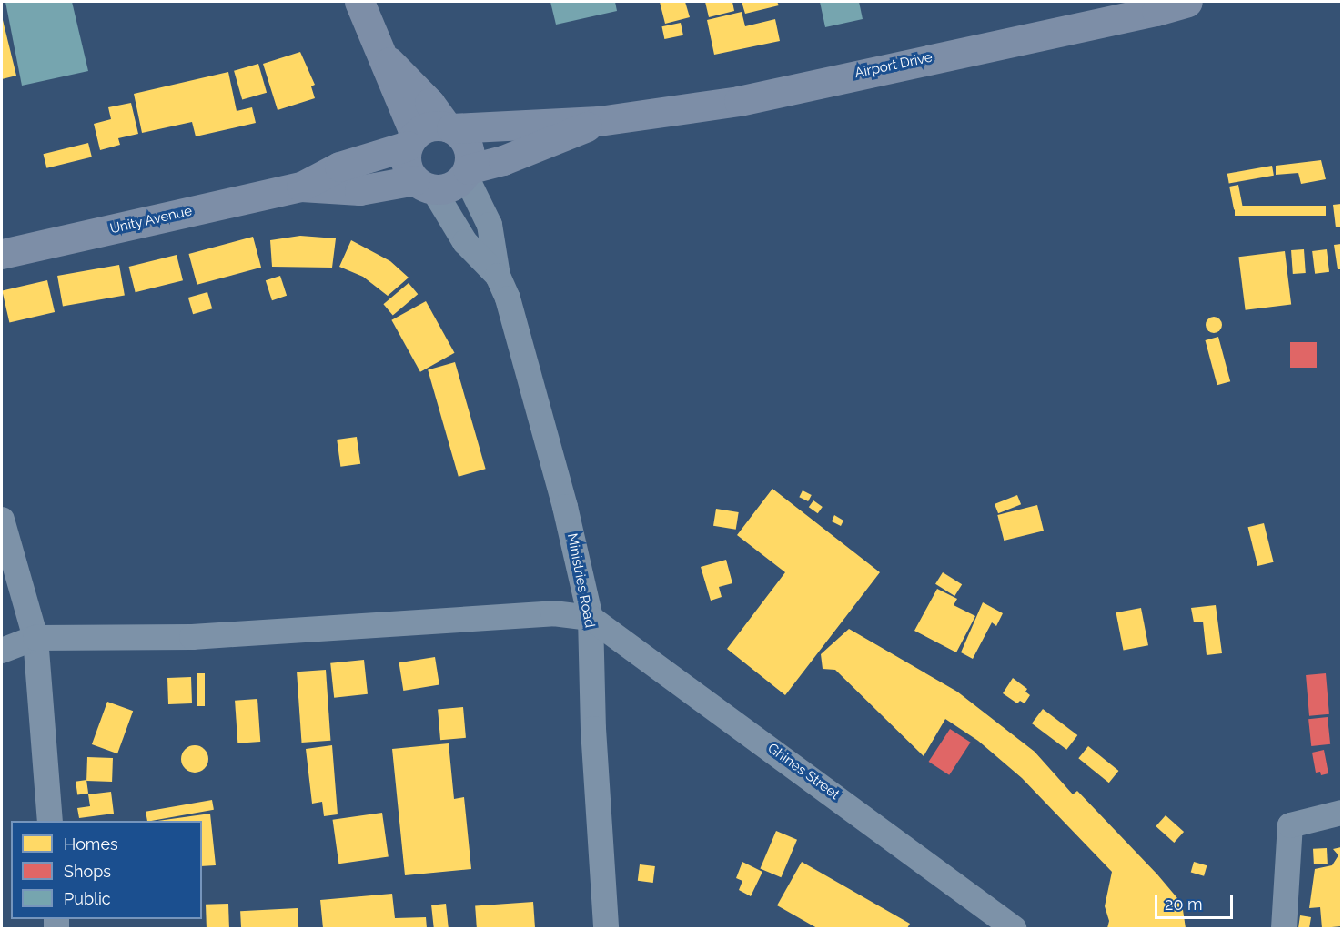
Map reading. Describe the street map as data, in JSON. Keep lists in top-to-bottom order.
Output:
{
  "streets": {
    "main road": ["Airport Drive", "Unity Avenue"],
    "street": ["Ministries Road", "Ghines Street"]
  },
  "crossings": [
    ["Airport Drive", "Unity Avenue"],
    ["Airport Drive", "Ministries Road"],
    ["Unity Avenue", "Ministries Road"],
    ["Ministries Road", "Ghines Street"]
  ],
  "legend": ["Homes", "Shops", "Public"],
  "scale_bar": "20 m"
}
